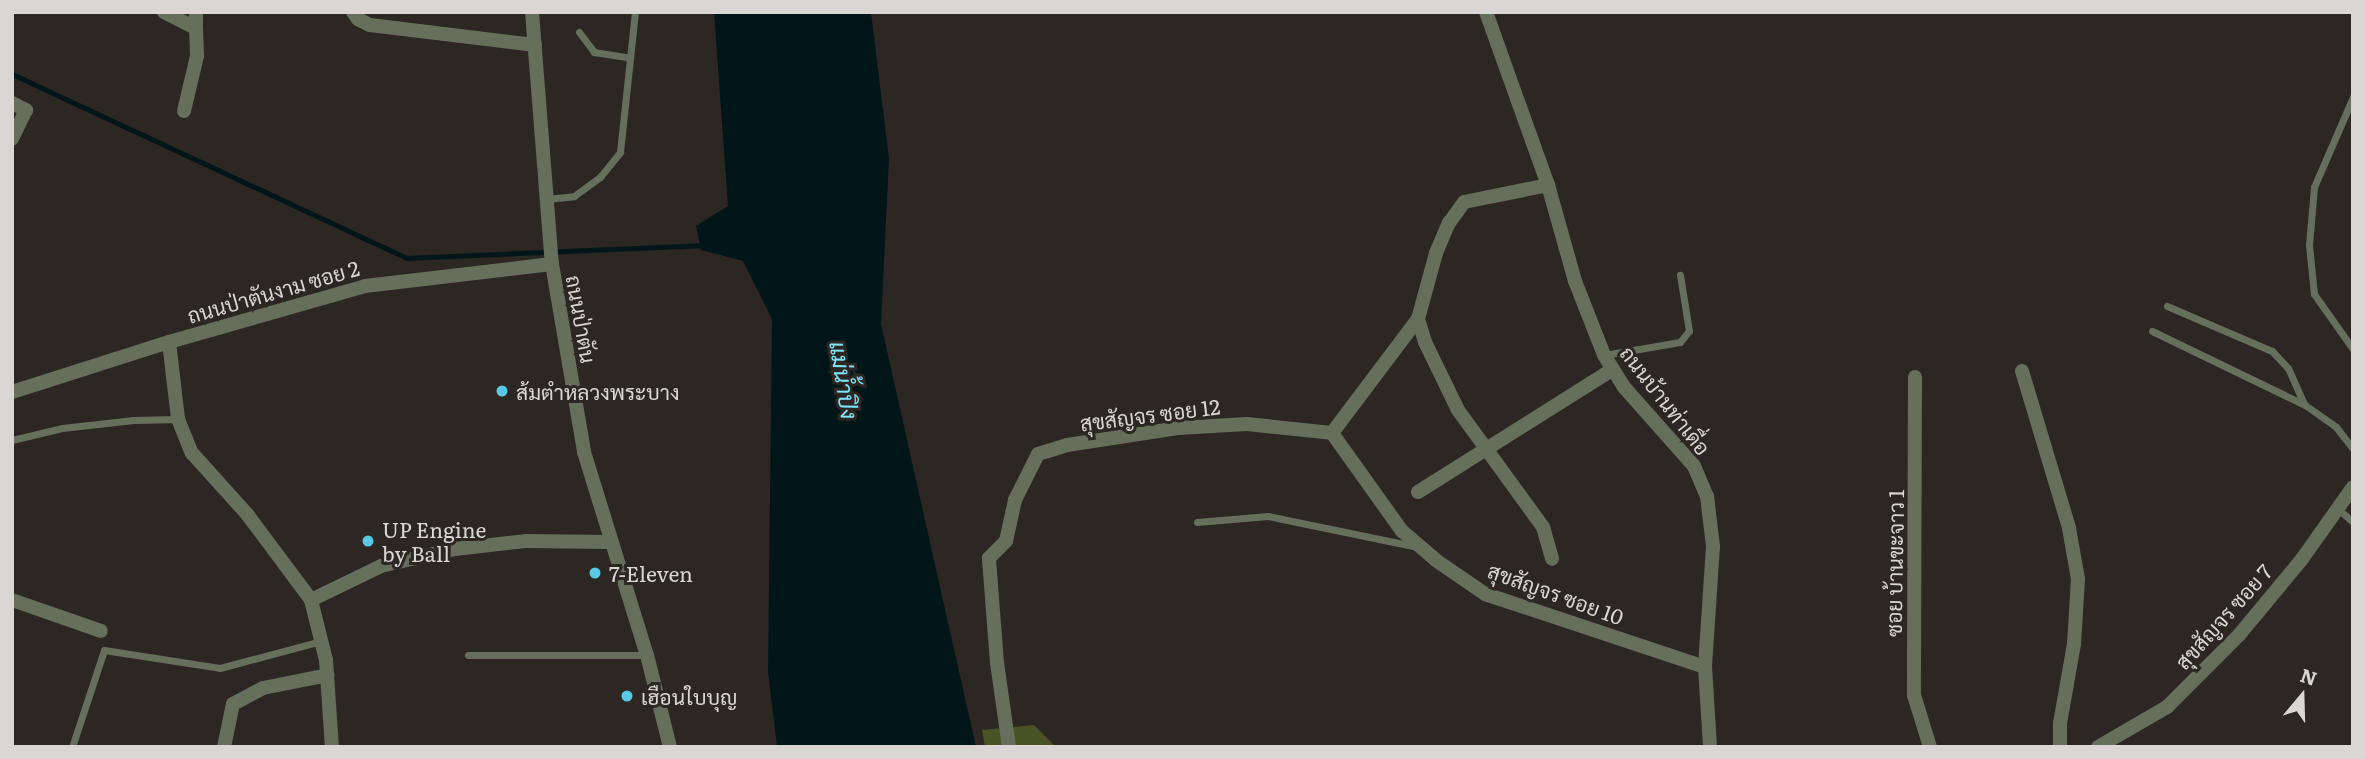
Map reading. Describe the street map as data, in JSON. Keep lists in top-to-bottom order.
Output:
{
  "streets": {
    "street": [
      "ถนนป่าตันงาม ซอย 2",
      "ถนนป่าตัน",
      "ถนนบ้านท่าเดื่อ",
      "สุขสัญจร ซอย 12",
      "ซอย บ้านขะจาว 1",
      "สุขสัญจร ซอย 10",
      "สุขสัญจร ซอย 7"
    ]
  },
  "crossings": [
    ["ถนนป่าตันงาม ซอย 2", "ถนนป่าตัน"],
    ["ถนนบ้านท่าเดื่อ", "สุขสัญจร ซอย 10"],
    ["สุขสัญจร ซอย 12", "สุขสัญจร ซอย 10"]
  ],
  "water": ["แม่น้ำปิง"],
  "places": [
    "ส้มตำหลวงพระบาง",
    "UP Engine by Ball",
    "7-Eleven",
    "เฮือนใบบุญ"
  ],
  "north": "top"
}
